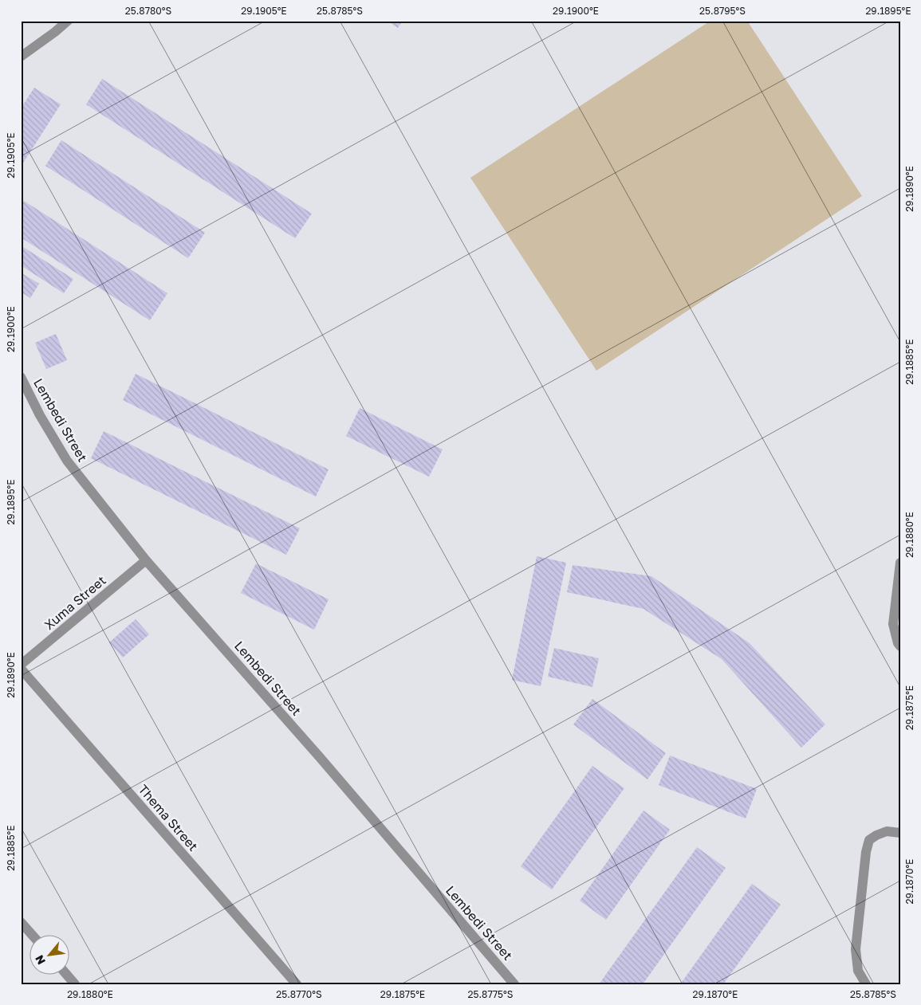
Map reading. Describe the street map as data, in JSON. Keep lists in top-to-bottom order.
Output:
{
  "streets": {
    "street": ["Lembedi Street", "Xuma Street", "Thema Street"]
  },
  "crossings": [
    ["Lembedi Street", "Xuma Street"]
  ],
  "north": "bottom left",
  "coordinates": [
    "25.8780°S",
    "29.1905°E",
    "25.8785°S",
    "29.1900°E",
    "25.8795°S",
    "29.1895°E",
    "29.1890°E",
    "29.1885°E",
    "29.1880°E",
    "29.1875°E",
    "29.1870°E",
    "25.8770°S",
    "25.8775°S"
  ]
}
